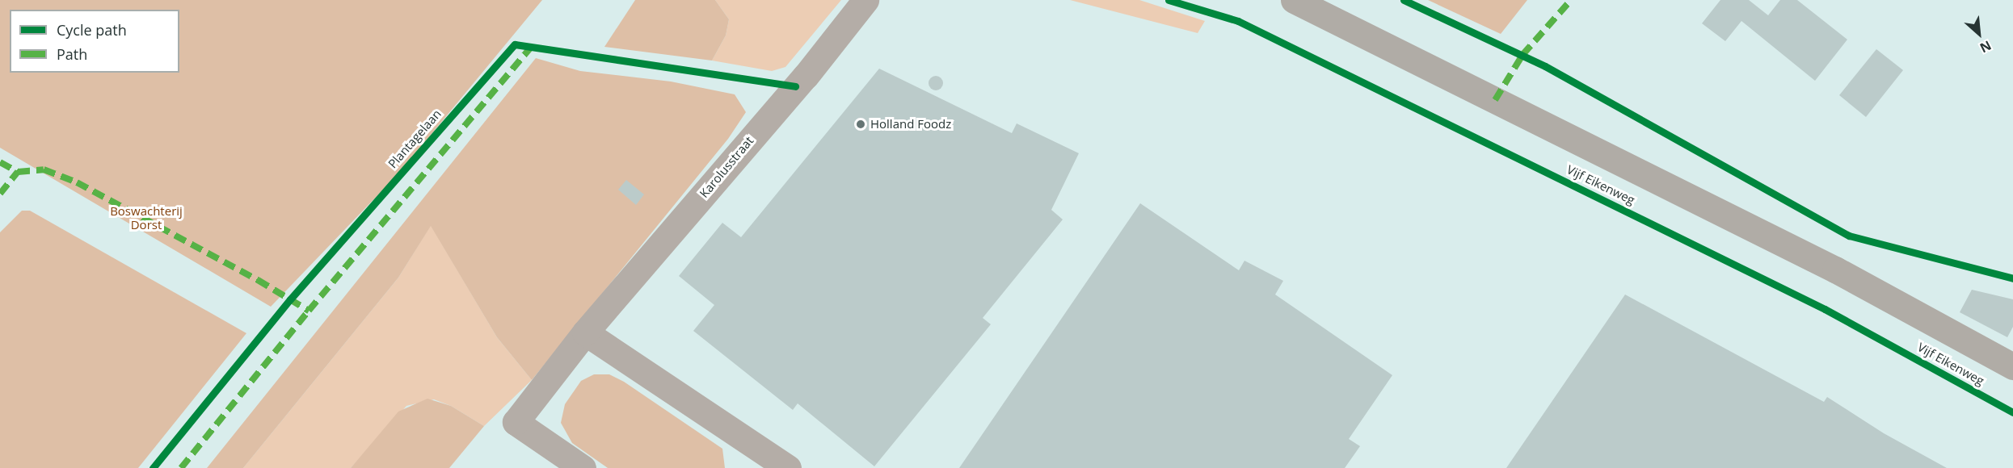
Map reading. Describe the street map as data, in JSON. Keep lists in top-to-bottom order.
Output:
{
  "streets": {
    "street": ["Karolusstraat"],
    "cycle path": ["Plantagelaan", "Vijf Eikenweg"]
  },
  "parks": ["Boswachterij Dorst"],
  "places": ["Holland Foodz"],
  "legend": ["Cycle path", "Path"],
  "north": "bottom right"
}
